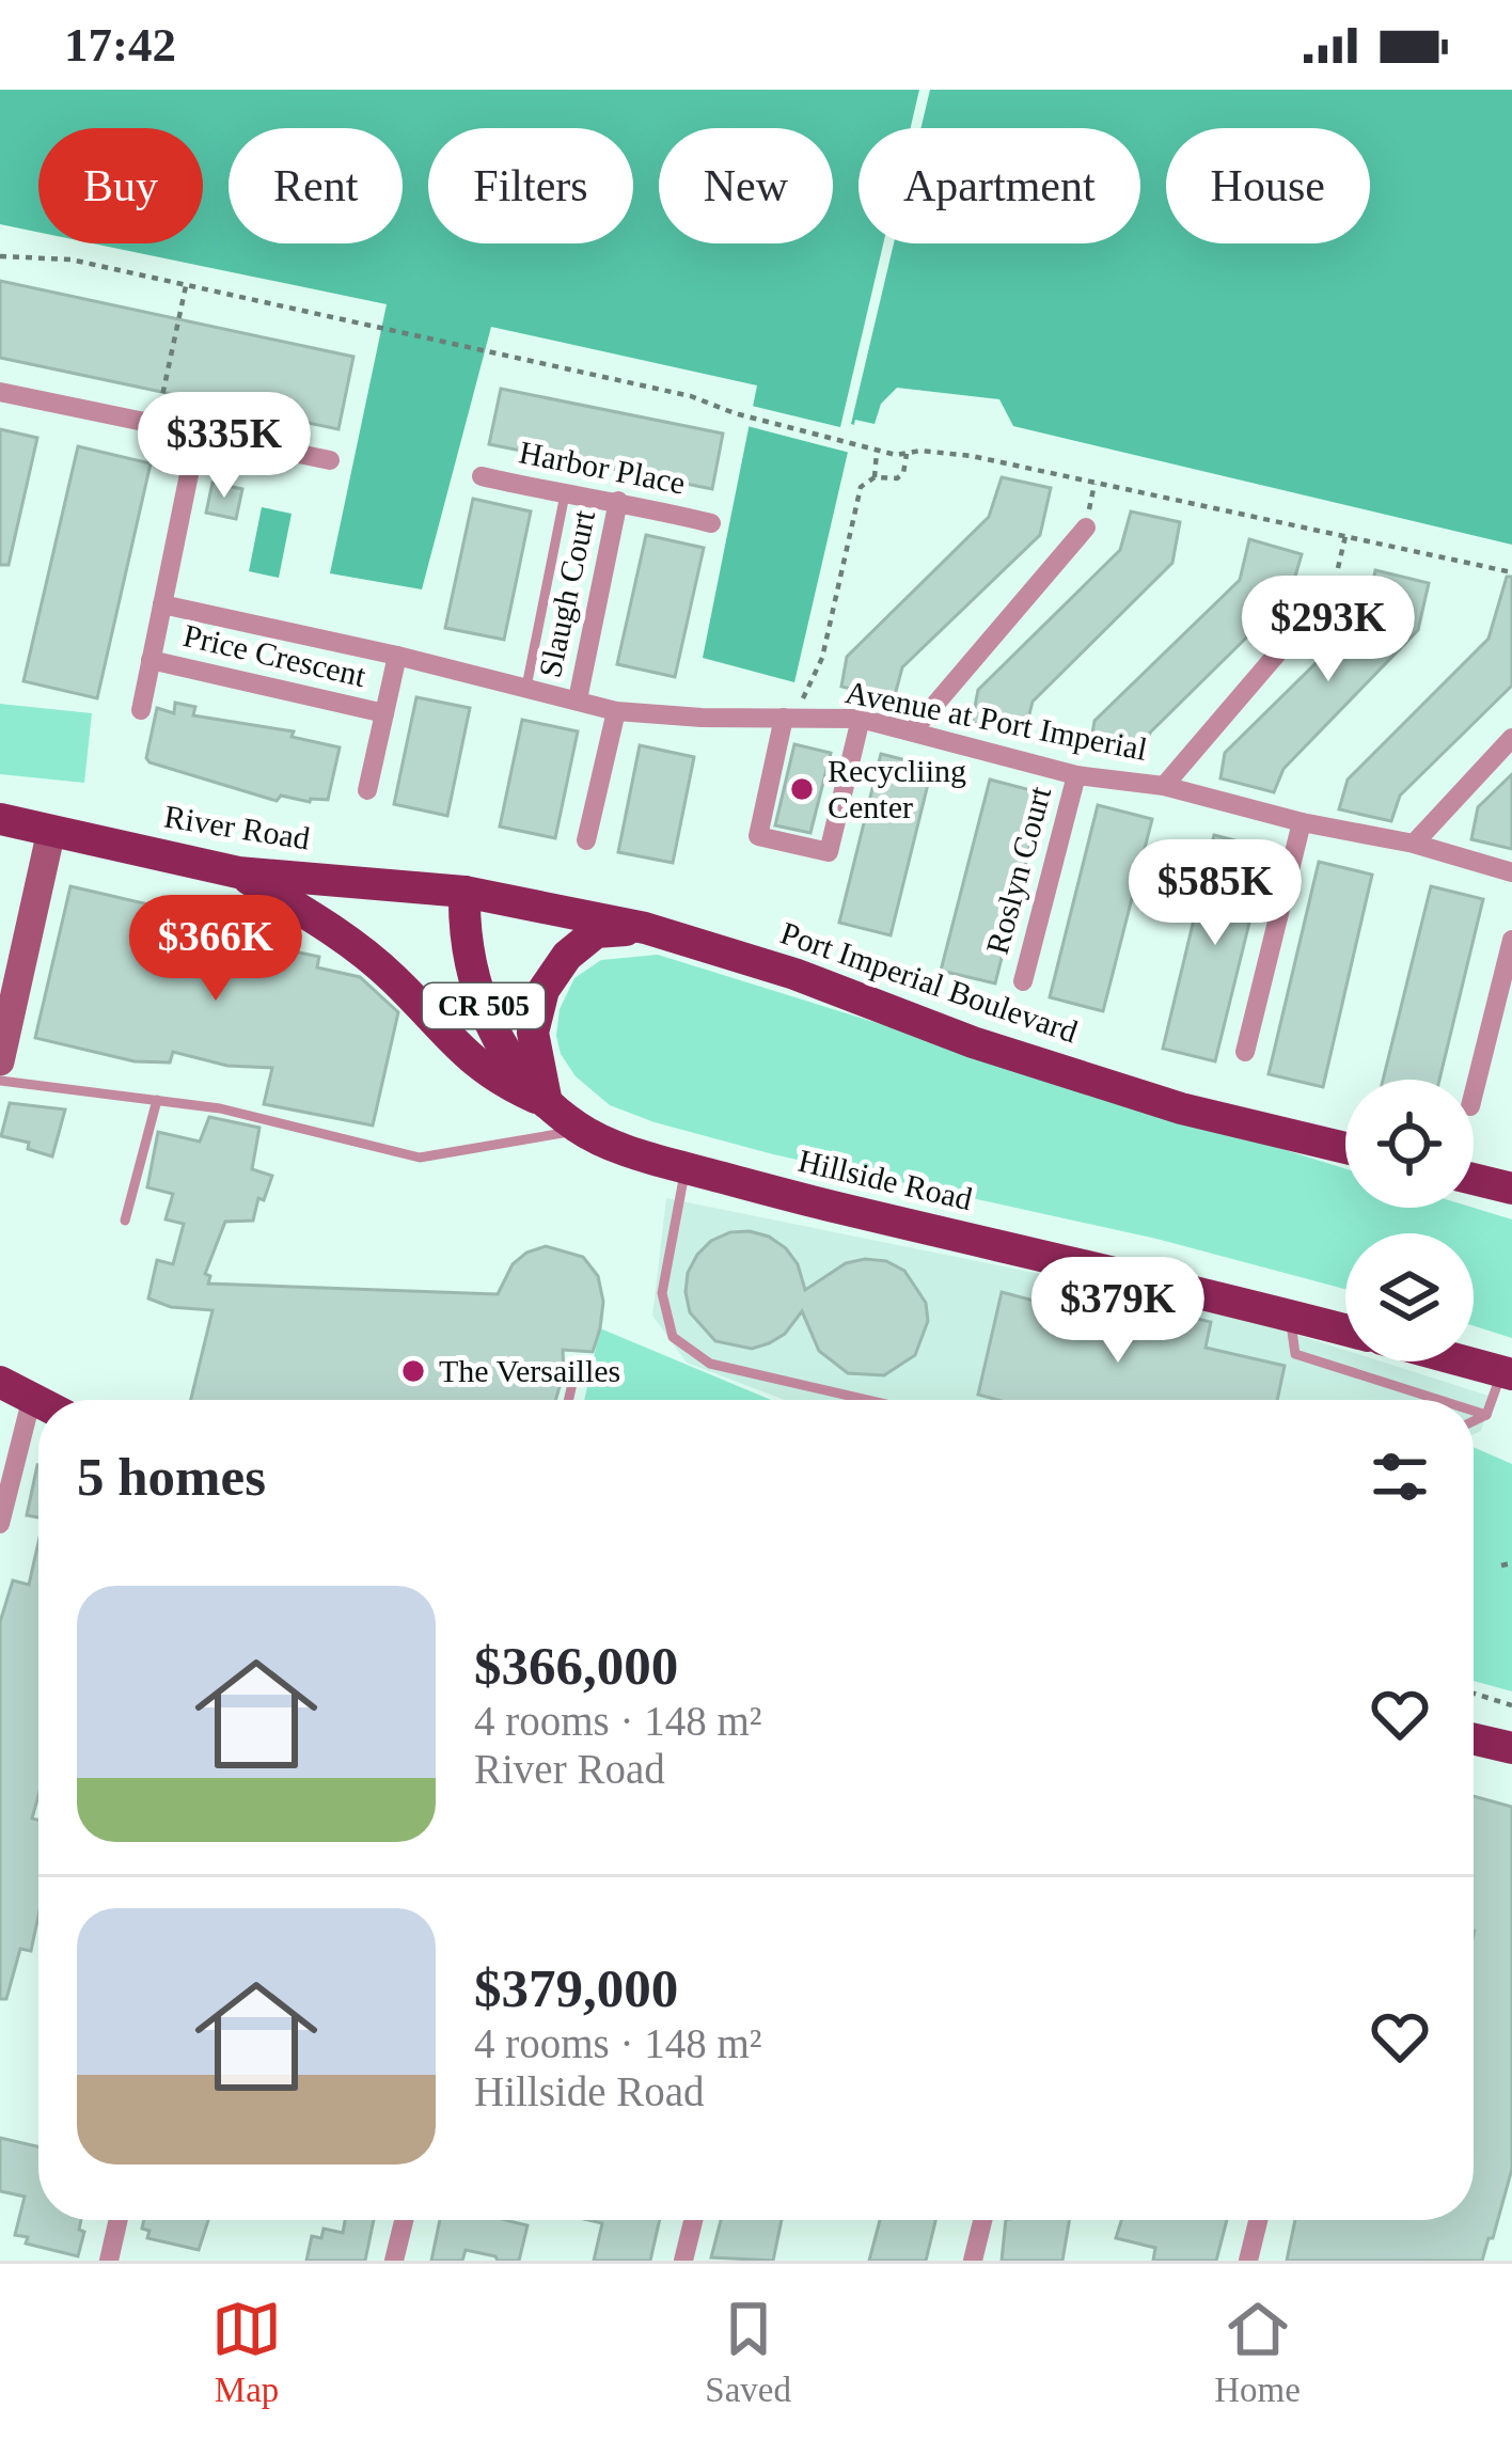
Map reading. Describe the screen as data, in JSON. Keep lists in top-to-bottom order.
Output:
{
  "streets": {
    "main road": [
      "River Road",
      "Port Imperial Boulevard",
      "CR 505",
      "Hillside Road"
    ],
    "street": [
      "Harbor Place",
      "Slaugh Court",
      "Price Crescent",
      "Avenue at Port Imperial",
      "Roslyn Court"
    ]
  },
  "crossings": [
    ["Harbor Place", "Slaugh Court"],
    ["Slaugh Court", "Avenue at Port Imperial"],
    ["Price Crescent", "Avenue at Port Imperial"],
    ["Avenue at Port Imperial", "Roslyn Court"],
    ["River Road", "Port Imperial Boulevard"],
    ["River Road", "CR 505"],
    ["Port Imperial Boulevard", "CR 505"],
    ["CR 505", "Hillside Road"]
  ],
  "places": ["Recycliing Center", "The Versailles"],
  "page": {
    "status": "17:42",
    "chip": [
      "Buy",
      "Rent",
      "Filters",
      "New",
      "Apartment",
      "House"
    ],
    "price": [
      "$335K",
      "$293K",
      "$585K",
      "$366K",
      "$379K"
    ],
    "heading": "5 homes",
    "list": [
      {
        "name": "$366,000",
        "note": "4 rooms · 148 m² · River Road"
      },
      {
        "name": "$379,000",
        "note": "4 rooms · 148 m² · Hillside Road"
      }
    ],
    "tabs": ["Map", "Saved", "Home"]
  }
}
